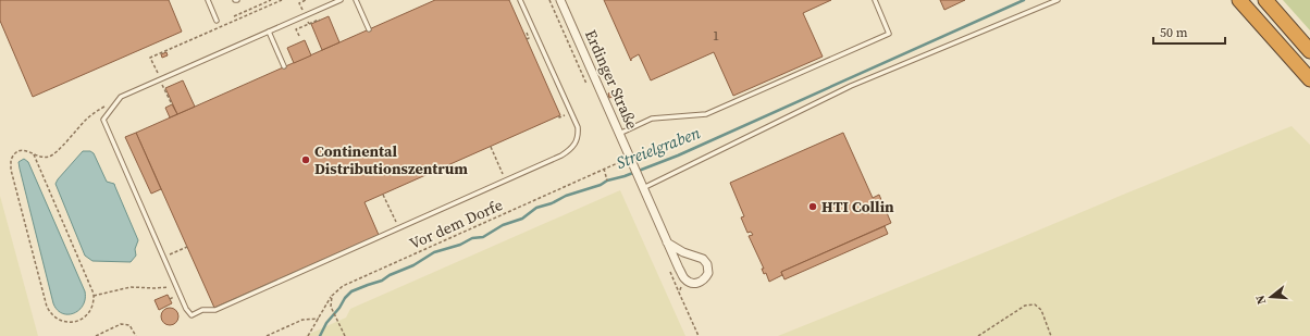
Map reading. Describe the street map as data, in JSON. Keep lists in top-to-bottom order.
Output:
{
  "streets": {
    "street": ["Erdinger Straße"],
    "path": ["Vor dem Dorfe"]
  },
  "crossings": [
    ["Erdinger Straße", "Vor dem Dorfe"]
  ],
  "water": ["Streielgraben"],
  "places": ["Continental Distributionszentrum", "HTI Collin"],
  "house_numbers": ["1"],
  "scale_bar": "50 m",
  "north": "left"
}
